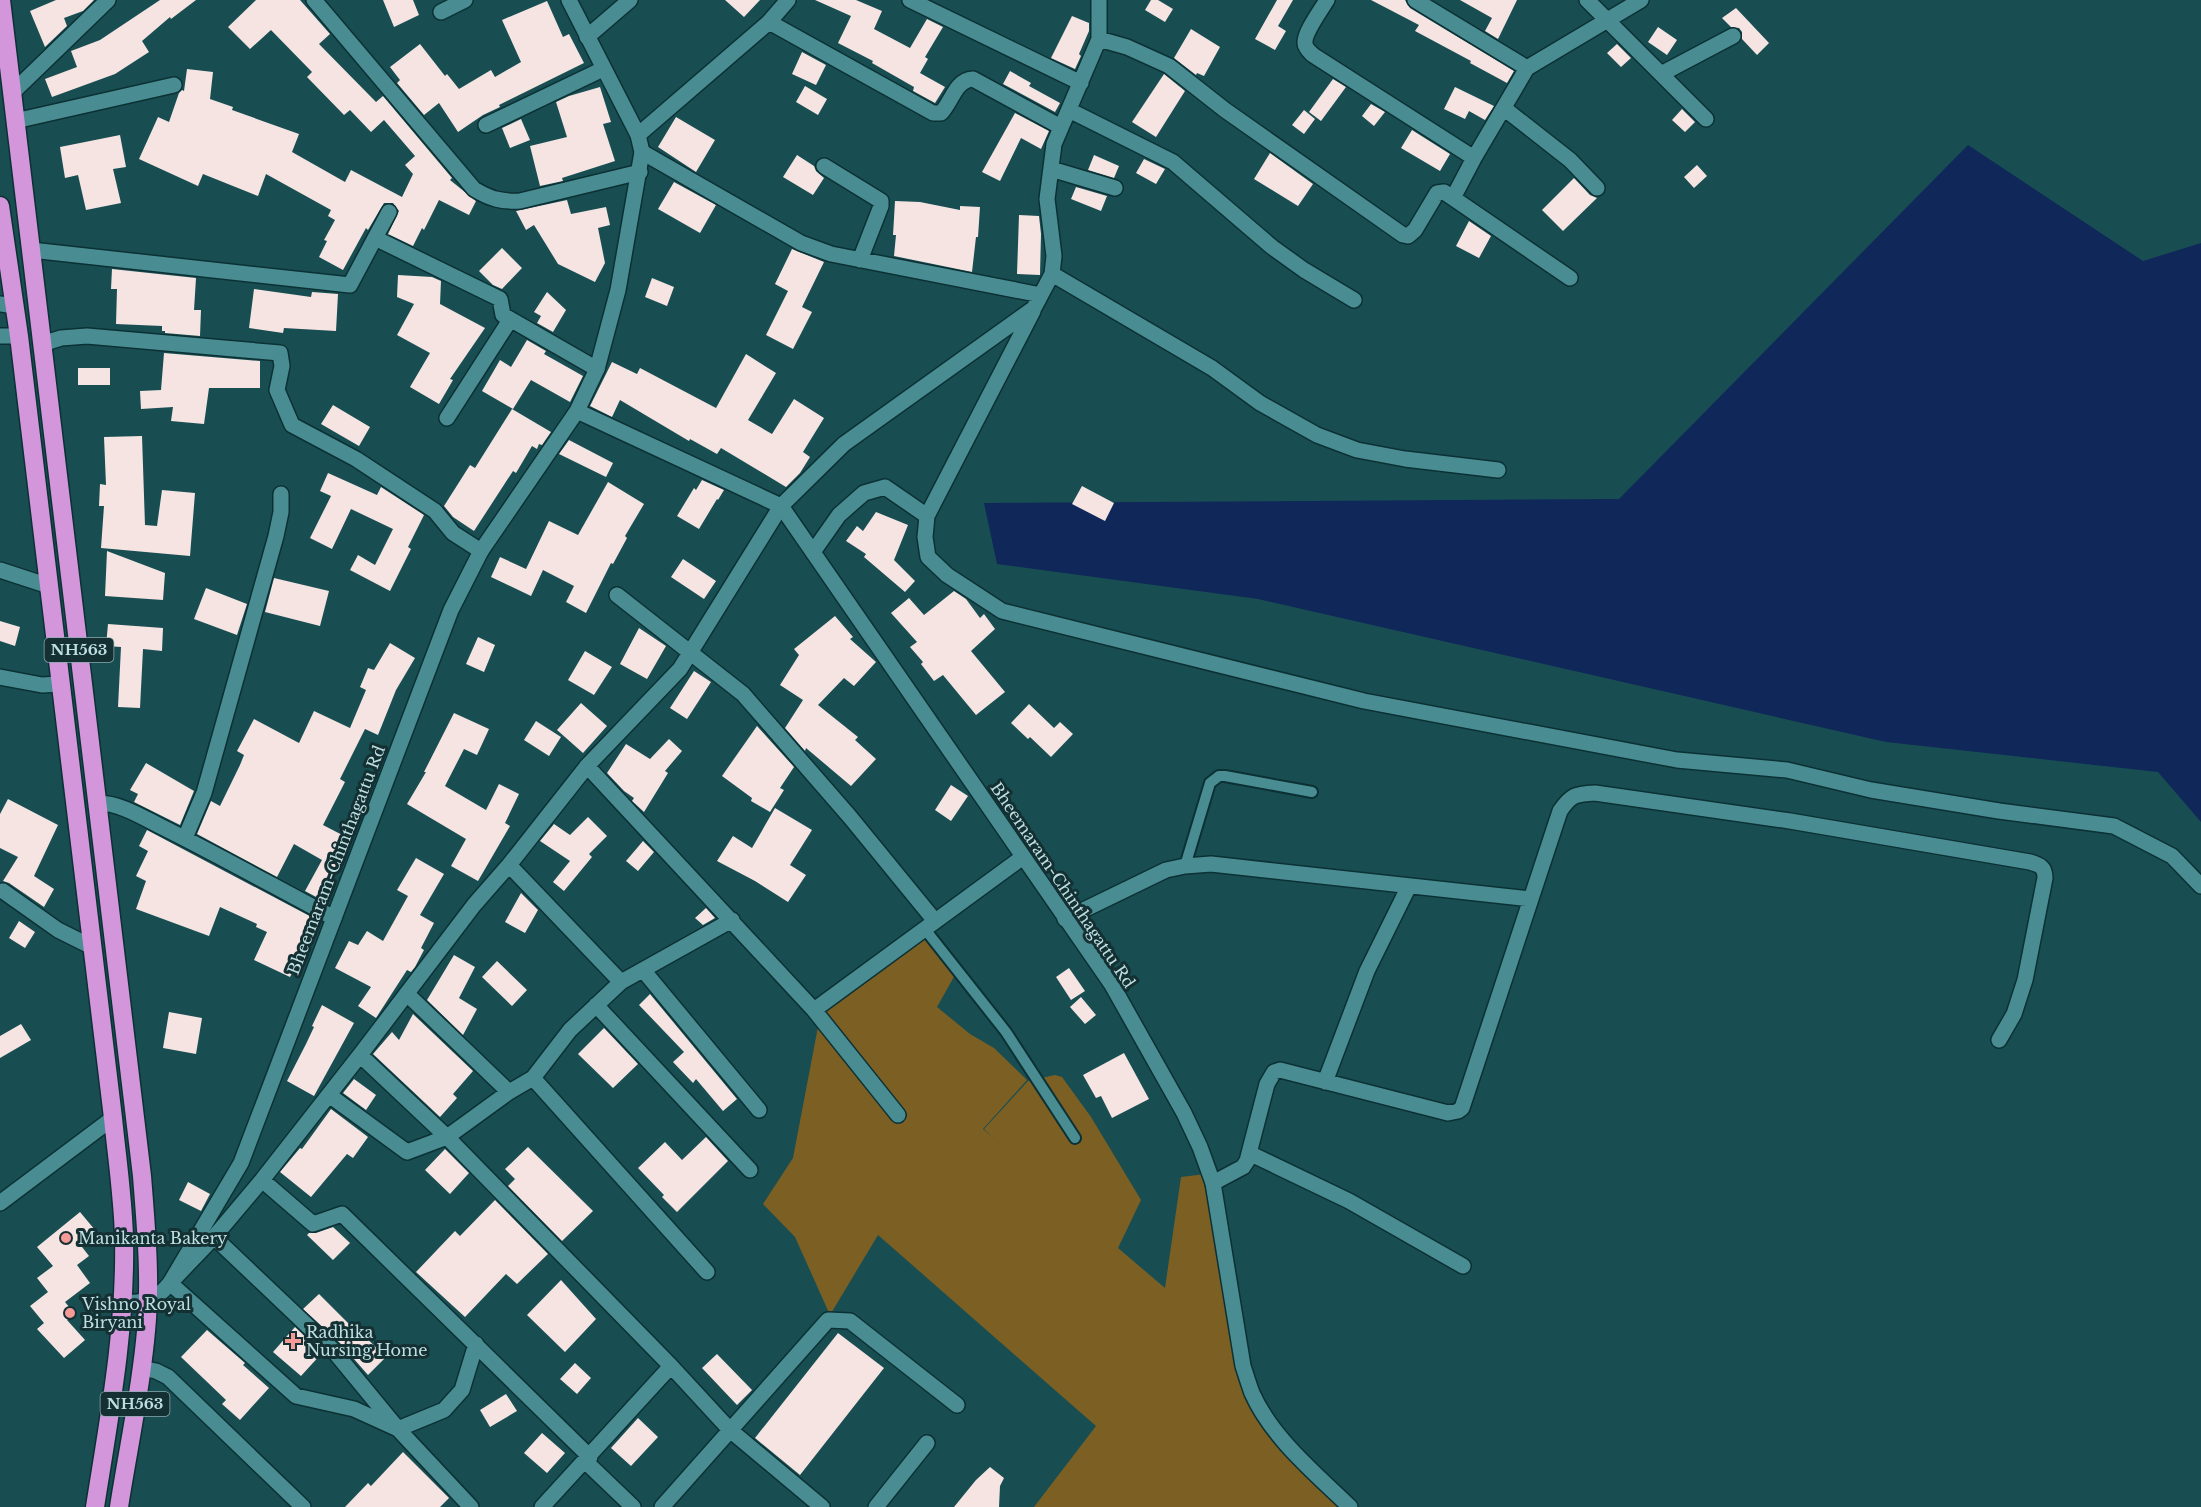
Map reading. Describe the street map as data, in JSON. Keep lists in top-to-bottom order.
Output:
{
  "streets": {
    "highway": ["NH563"],
    "street": ["Bheemaram-Chinthagattu Rd"]
  },
  "crossings": [
    ["NH563", "Bheemaram-Chinthagattu Rd"]
  ],
  "places": {
    "other": ["Manikanta Bakery", "Vishno Royal Biryani"],
    "health": ["Radhika Nursing Home"]
  }
}
